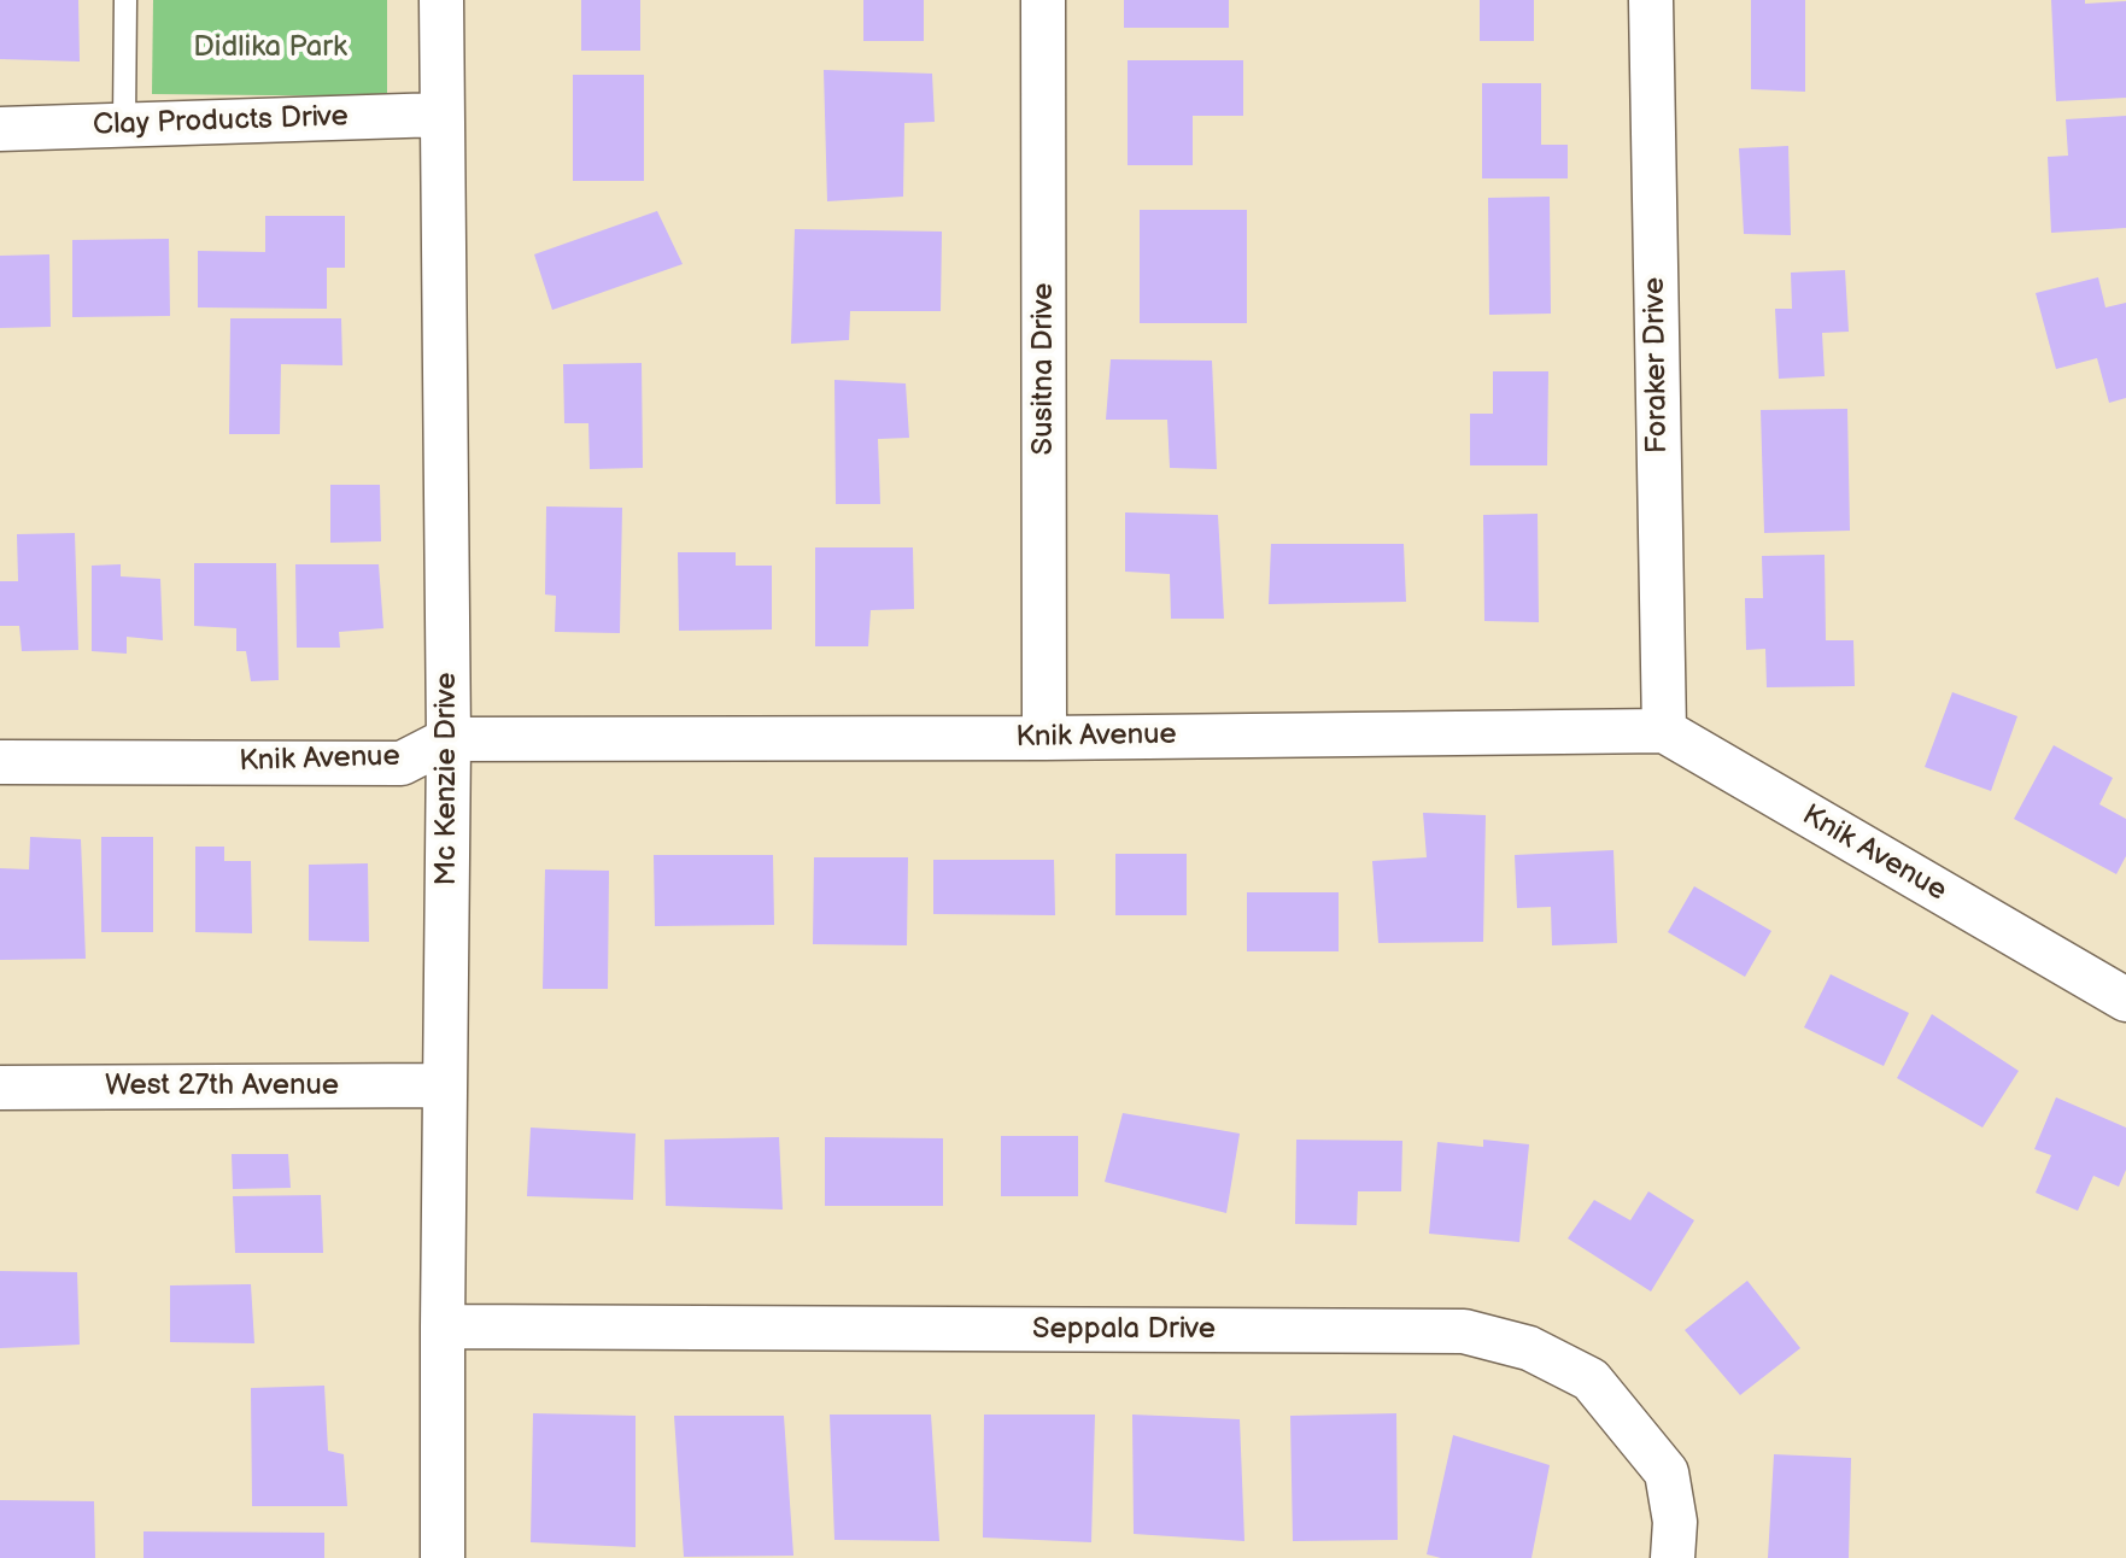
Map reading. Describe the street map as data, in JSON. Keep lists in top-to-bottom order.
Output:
{
  "streets": {
    "street": [
      "Clay Products Drive",
      "Foraker Drive",
      "Susitna Drive",
      "Knik Avenue",
      "Mc Kenzie Drive",
      "West 27th Avenue",
      "Seppala Drive"
    ]
  },
  "crossings": [
    ["Clay Products Drive", "Mc Kenzie Drive"],
    ["Foraker Drive", "Knik Avenue"],
    ["Susitna Drive", "Knik Avenue"],
    ["Knik Avenue", "Mc Kenzie Drive"],
    ["Mc Kenzie Drive", "West 27th Avenue"],
    ["Mc Kenzie Drive", "Seppala Drive"]
  ],
  "parks": ["Didlika Park"]
}
